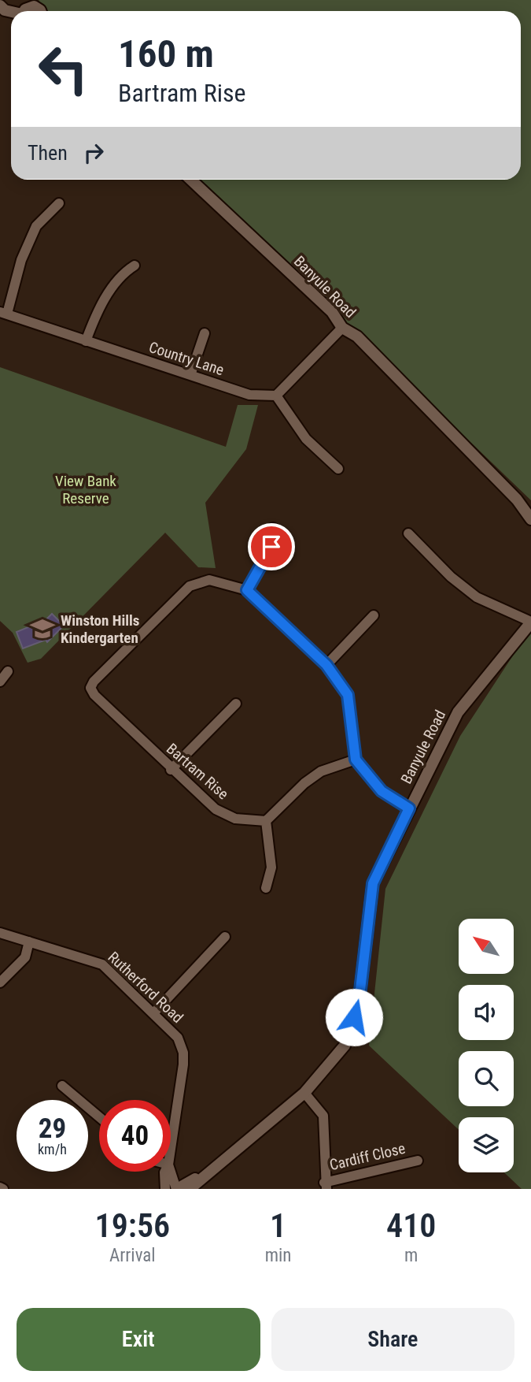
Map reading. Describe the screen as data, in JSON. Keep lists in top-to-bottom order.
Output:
{
  "streets": {
    "street": [
      "Banyule Road",
      "Country Lane",
      "Bartram Rise",
      "Rutherford Road",
      "Cardiff Close"
    ]
  },
  "crossings": [
    ["Banyule Road", "Rutherford Road"]
  ],
  "parks": ["View Bank Reserve"],
  "places": {
    "school or university": ["Winston Hills Kindergarten"]
  },
  "north": "top left",
  "page": {
    "turn": ["160 m", "Bartram Rise"],
    "then": "Then",
    "speed": "29 km/h",
    "limit": "40",
    "eta": [
      "19:56",
      "Arrival",
      "1",
      "min",
      "410",
      "m"
    ],
    "buttons": ["Exit", "Share"]
  }
}
